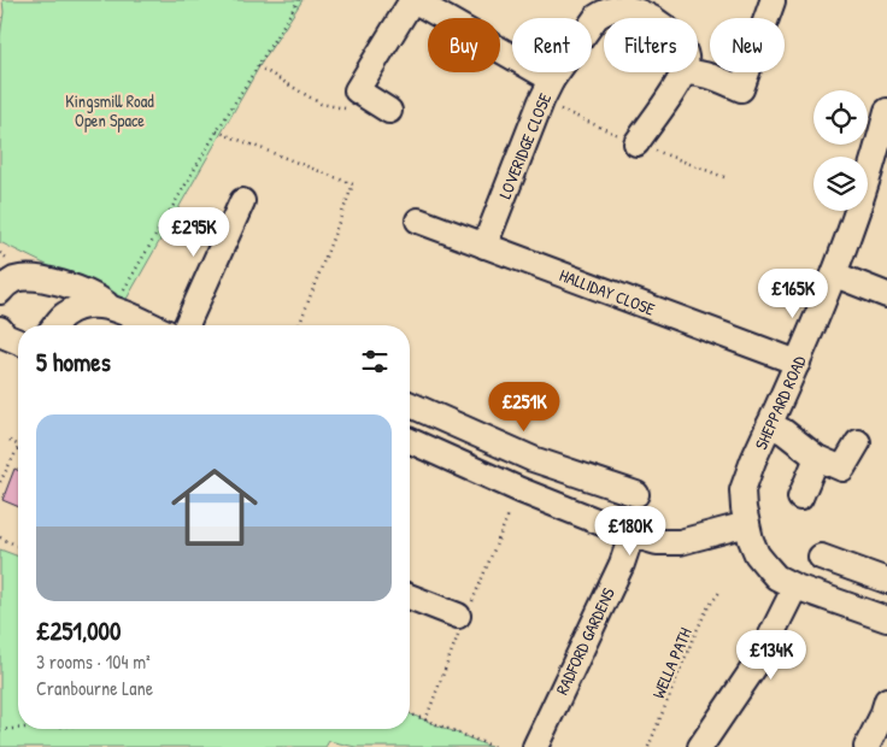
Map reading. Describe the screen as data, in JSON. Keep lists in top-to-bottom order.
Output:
{
  "streets": {
    "street": [
      "LOVERIDGE CLOSE",
      "HALLIDAY CLOSE",
      "SHEPPARD ROAD",
      "RADFORD GARDENS"
    ],
    "path": ["WELLA PATH"]
  },
  "crossings": [
    ["LOVERIDGE CLOSE", "HALLIDAY CLOSE"],
    ["HALLIDAY CLOSE", "SHEPPARD ROAD"]
  ],
  "parks": ["Kingsmill Road Open Space"],
  "page": {
    "chip": [
      "Buy",
      "Rent",
      "Filters",
      "New"
    ],
    "price": [
      "£295K",
      "£165K",
      "£251K",
      "£180K",
      "£134K"
    ],
    "heading": "5 homes",
    "list": [
      {
        "name": "£251,000",
        "note": "3 rooms · 104 m² · Cranbourne Lane"
      }
    ]
  }
}
